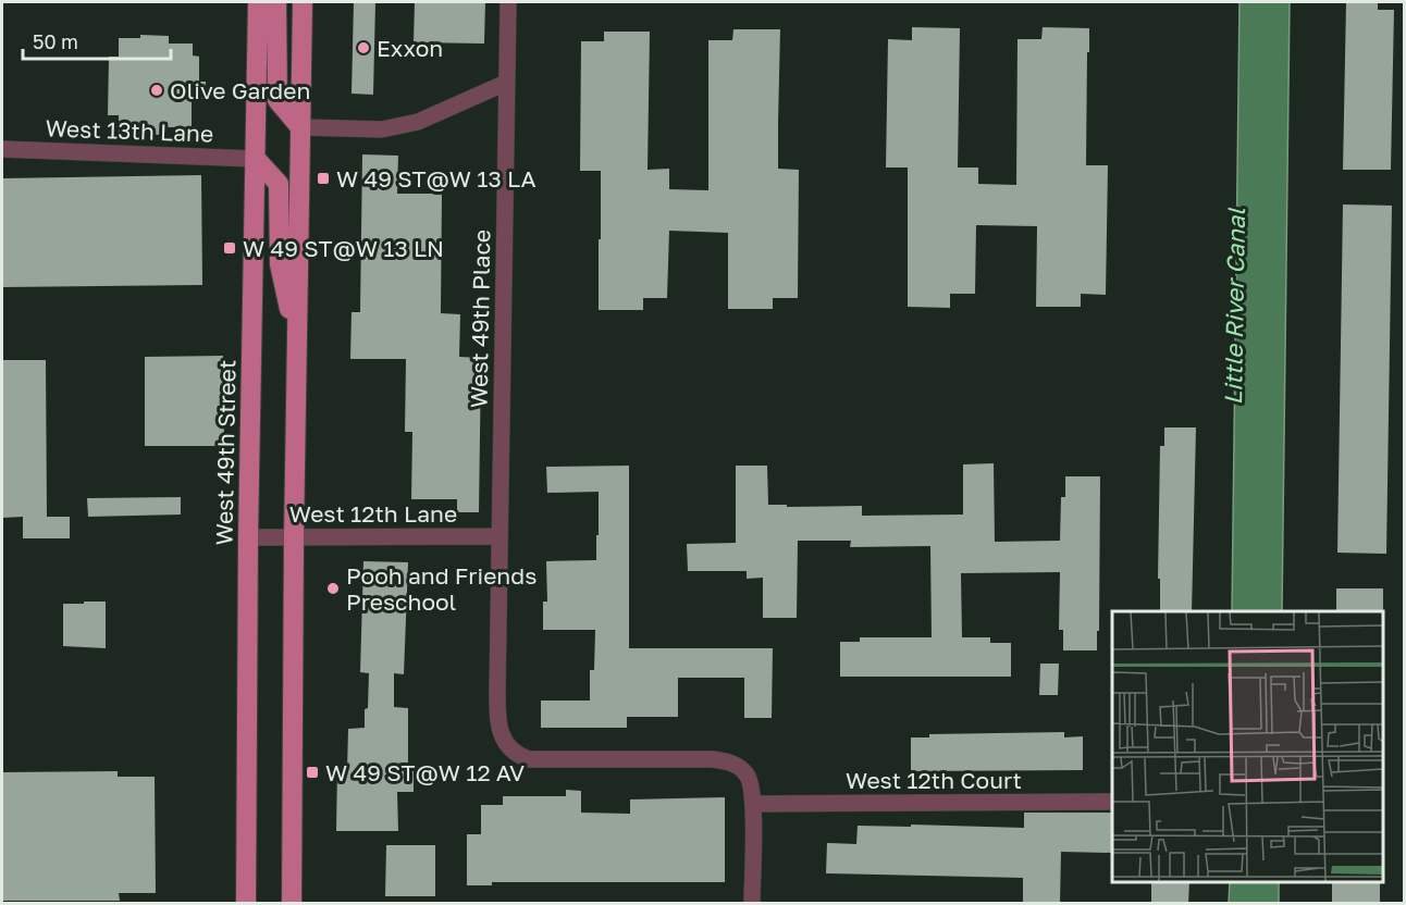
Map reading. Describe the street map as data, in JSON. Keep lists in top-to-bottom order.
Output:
{
  "streets": {
    "main road": ["West 49th Street"],
    "street": [
      "West 13th Lane",
      "West 49th Place",
      "West 12th Lane",
      "West 12th Court"
    ]
  },
  "crossings": [
    ["West 13th Lane", "West 49th Street"],
    ["West 49th Place", "West 12th Lane"],
    ["West 49th Place", "West 12th Court"],
    ["West 49th Street", "West 12th Lane"]
  ],
  "water": ["Little River Canal"],
  "places": {
    "other": ["Exxon", "Olive Garden", "Pooh and Friends Preschool"],
    "transit": ["W 49 ST@W 13 LA", "W 49 ST@W 13 LN", "W 49 ST@W 12 AV"]
  },
  "scale_bar": "50 m"
}
